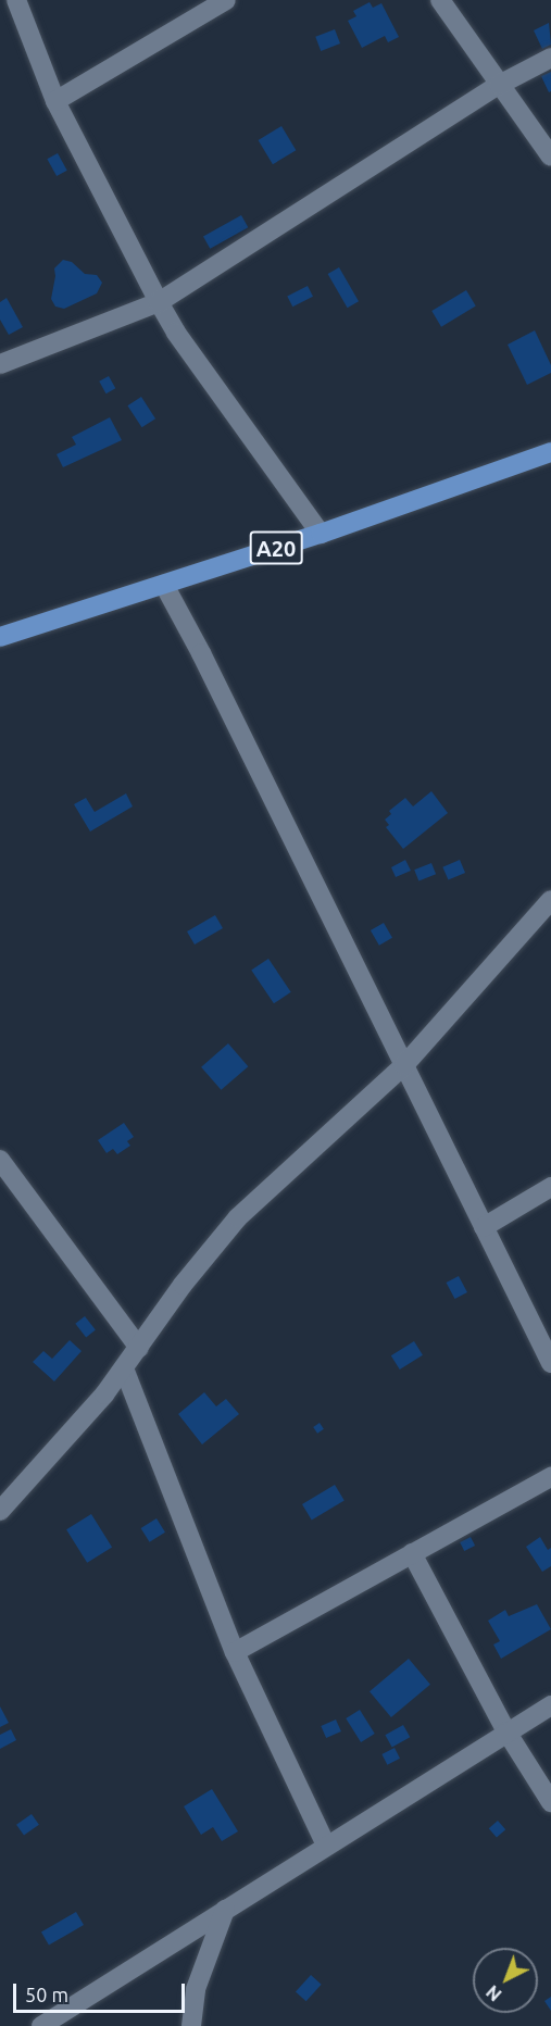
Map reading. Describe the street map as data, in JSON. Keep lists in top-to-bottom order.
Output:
{
  "streets": {
    "main road": ["A20"]
  },
  "scale_bar": "50 m",
  "north": "bottom left"
}
